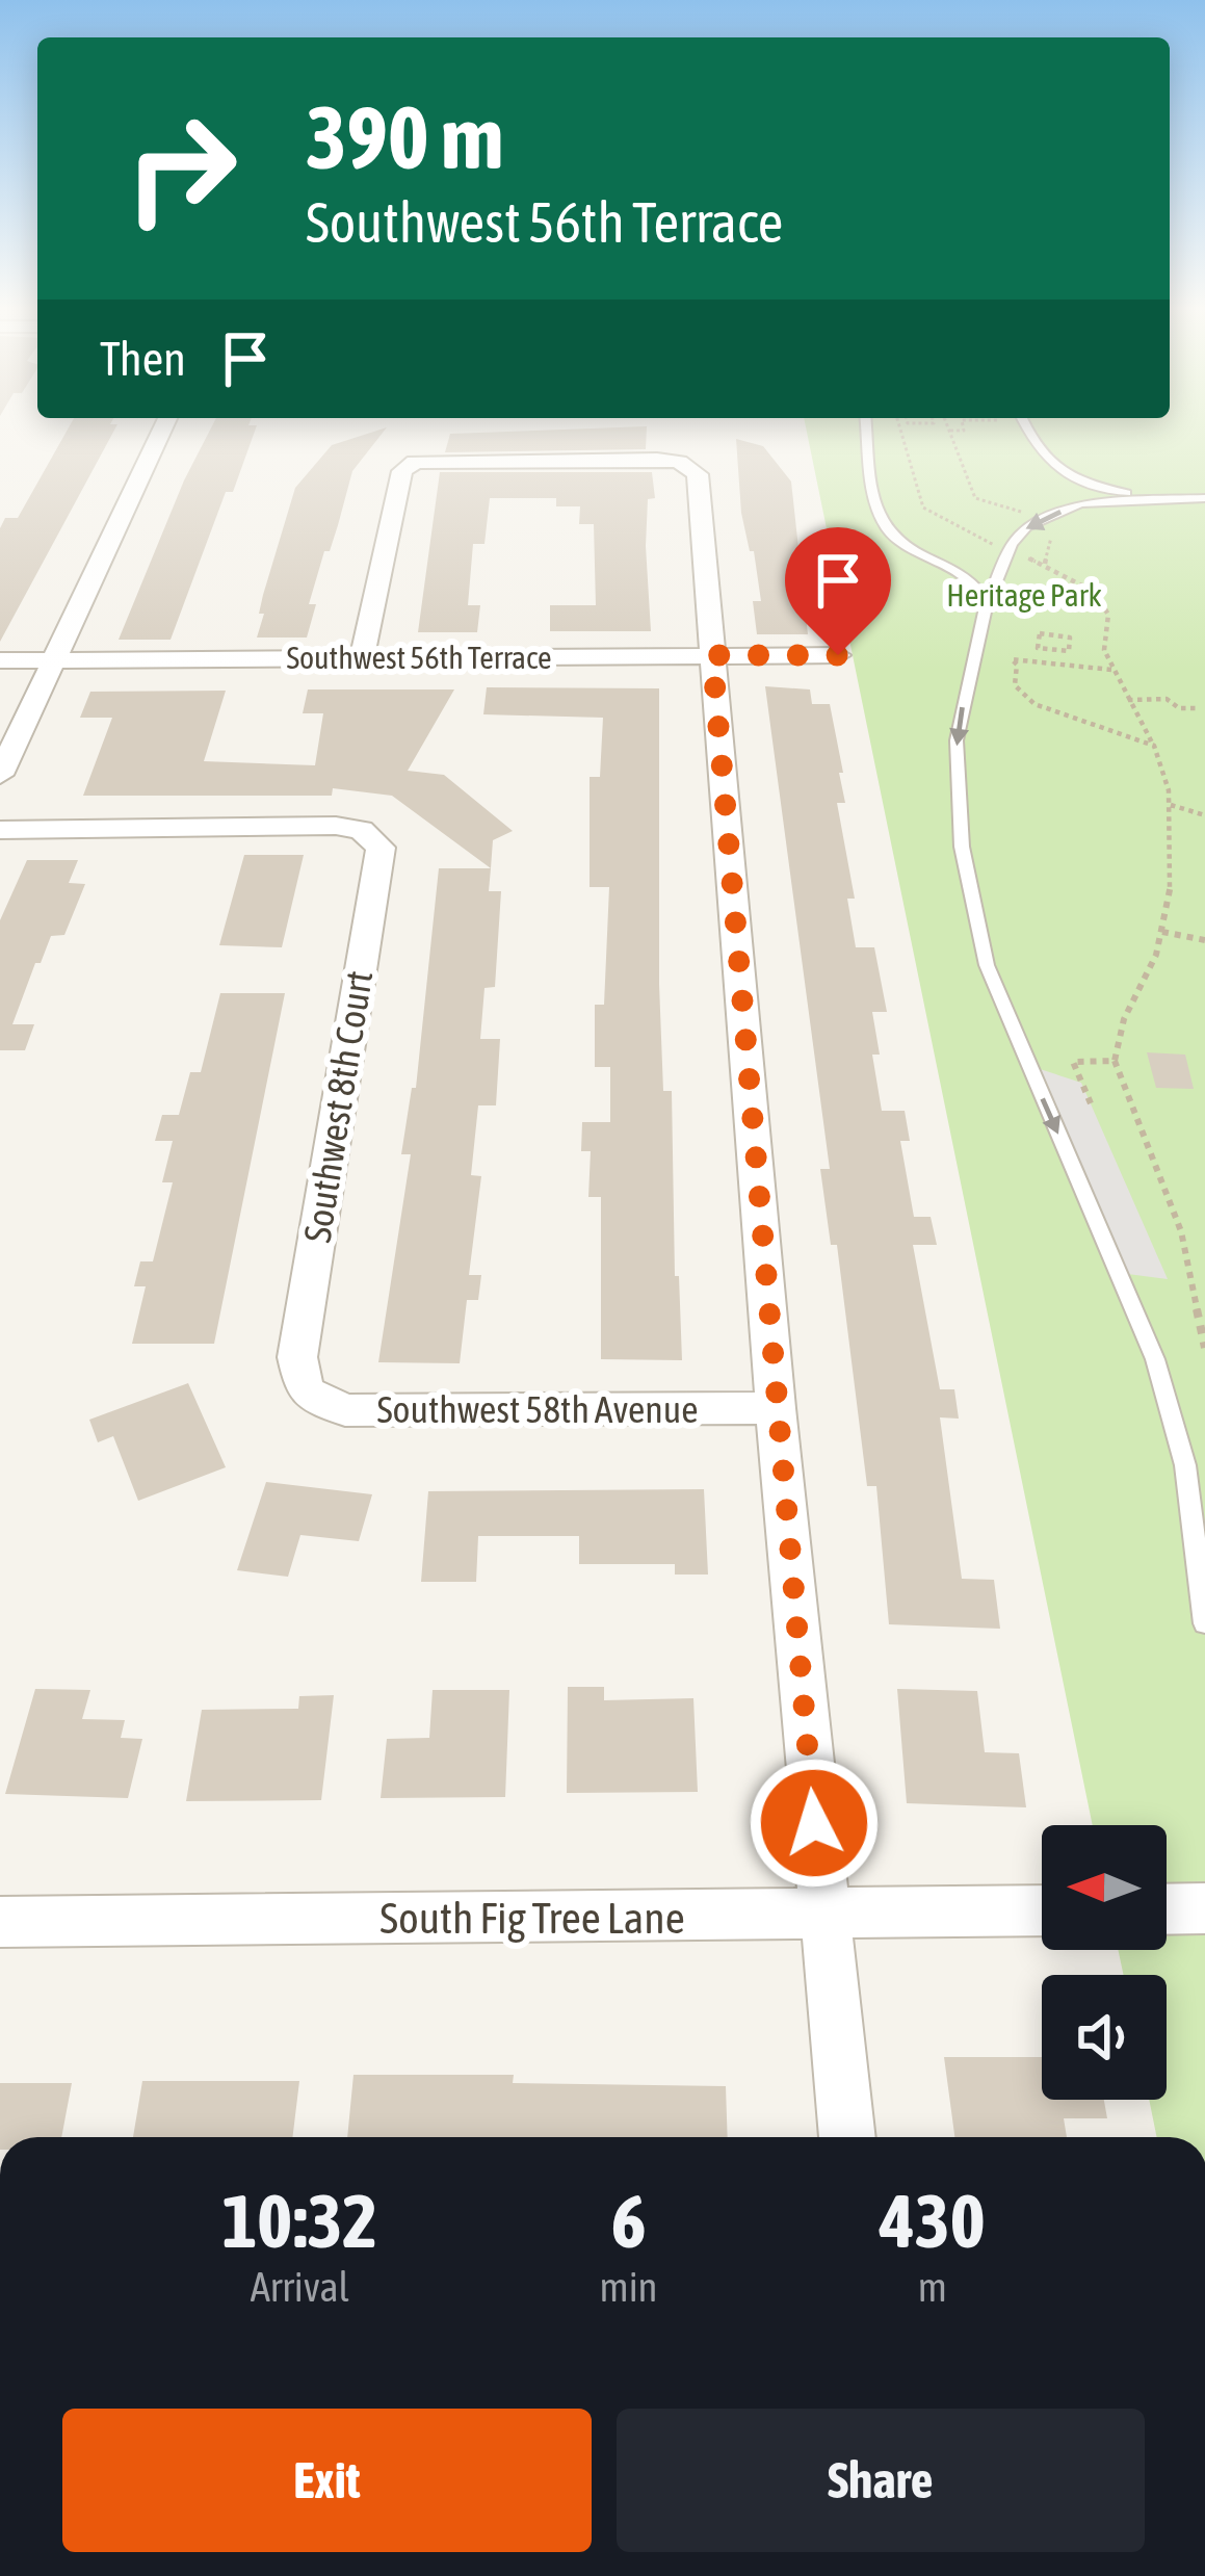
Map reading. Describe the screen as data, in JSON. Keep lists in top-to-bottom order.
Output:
{
  "streets": {
    "street": [
      "Southwest 56th Terrace",
      "Southwest 8th Court",
      "Southwest 58th Avenue",
      "South Fig Tree Lane"
    ]
  },
  "crossings": [
    ["Southwest 8th Court", "Southwest 58th Avenue"]
  ],
  "parks": ["Heritage Park"],
  "north": "left",
  "page": {
    "turn": ["390 m", "Southwest 56th Terrace"],
    "then": "Then",
    "eta": [
      "10:32",
      "Arrival",
      "6",
      "min",
      "430",
      "m"
    ],
    "buttons": ["Exit", "Share"]
  }
}
